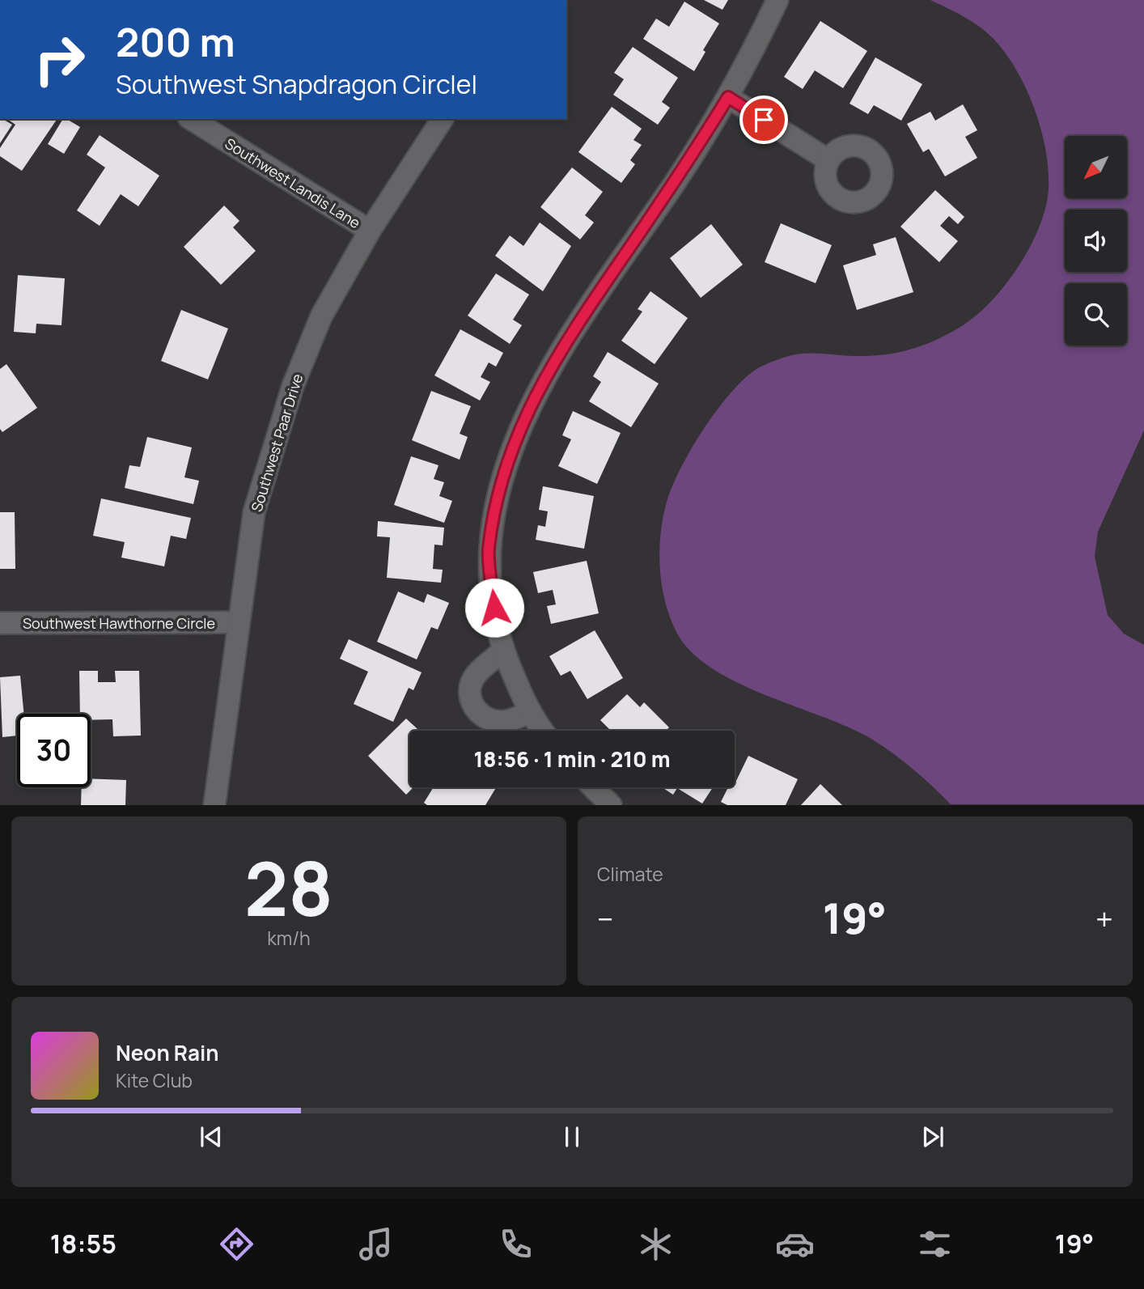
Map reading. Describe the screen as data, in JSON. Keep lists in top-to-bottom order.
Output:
{
  "streets": {
    "street": ["Southwest Landis Lane", "Southwest Paar Drive", "Southwest Hawthorne Circle"]
  },
  "crossings": [
    ["Southwest Landis Lane", "Southwest Paar Drive"],
    ["Southwest Paar Drive", "Southwest Hawthorne Circle"]
  ],
  "north": "bottom left",
  "page": {
    "turn": ["200 m", "Southwest Snapdragon Circlel"],
    "limit": "30",
    "trip": "18:56 · 1 min · 210 m",
    "tile": [
      ["28", "km/h"],
      "Climate"
    ],
    "heat": ["−", "19°", "+"],
    "song": ["Neon Rain", "Kite Club"],
    "tabs": ["18:55", "19°"]
  }
}
